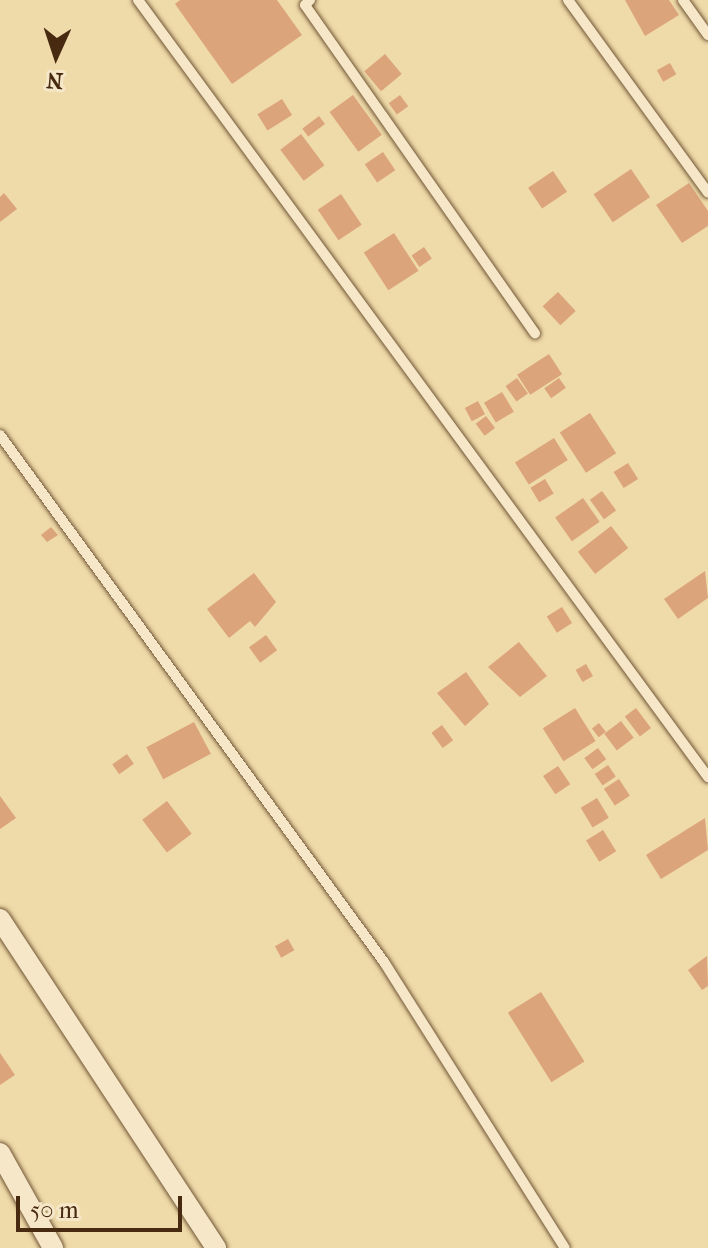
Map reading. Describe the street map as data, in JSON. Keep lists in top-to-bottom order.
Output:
{
  "scale_bar": "50 m",
  "north": "bottom"
}
